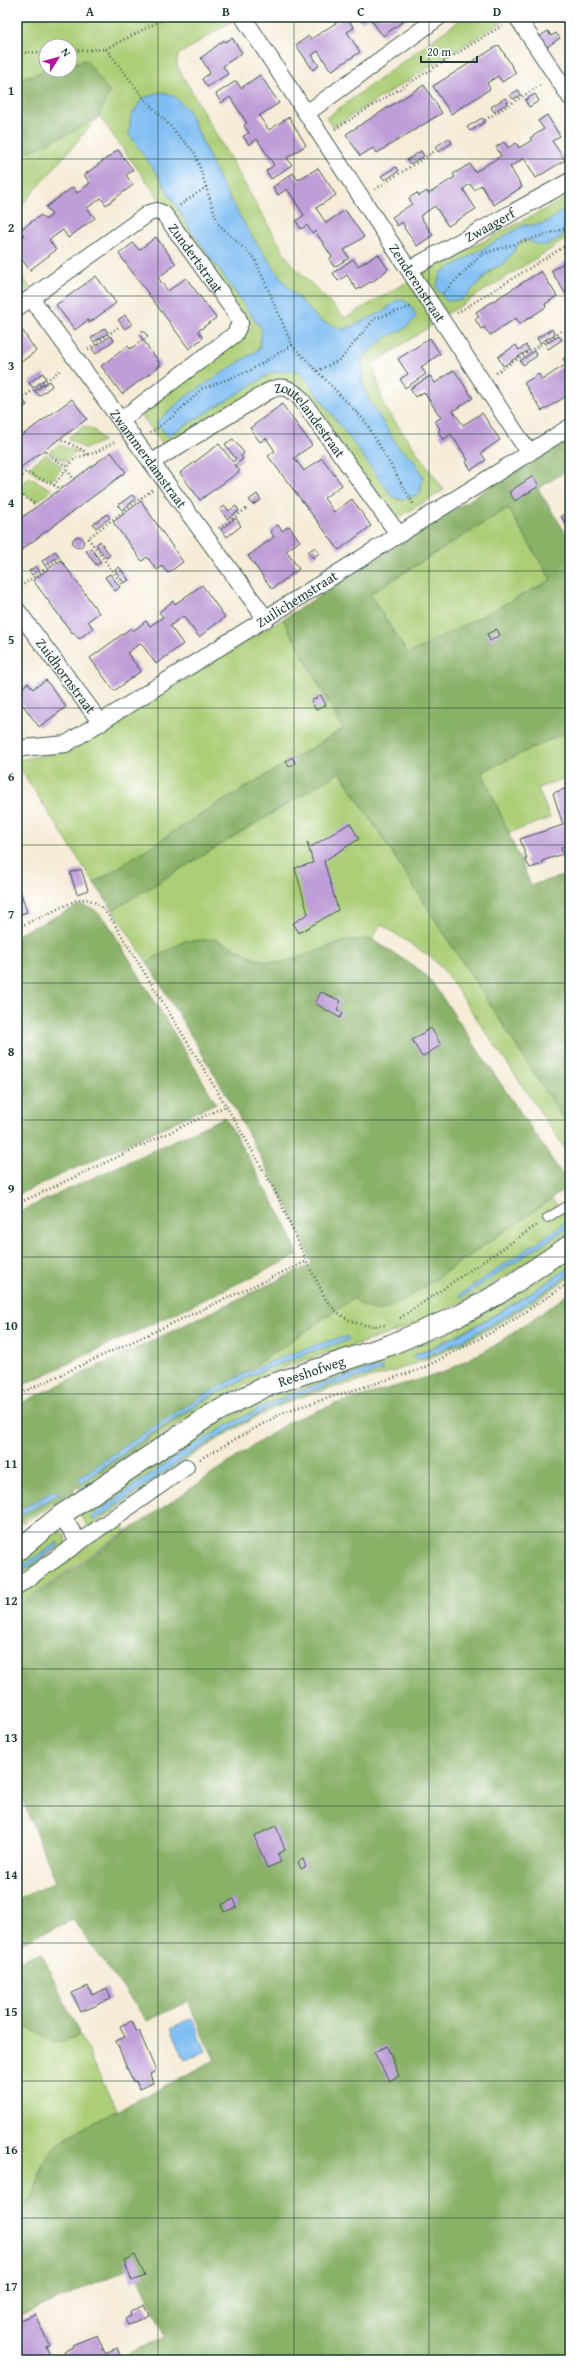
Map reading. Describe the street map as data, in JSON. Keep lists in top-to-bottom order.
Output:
{
  "streets": {
    "street": [
      "Zwaagerf",
      "Zundertstraat",
      "Zenderenstraat",
      "Zoutelandestraat",
      "Zwammerdamstraat",
      "Zuilichemstraat",
      "Zuidhornstraat",
      "Reeshofweg"
    ]
  },
  "crossings": [
    ["Zwaagerf", "Zenderenstraat"],
    ["Zundertstraat", "Zwammerdamstraat"],
    ["Zenderenstraat", "Zuilichemstraat"],
    ["Zoutelandestraat", "Zwammerdamstraat"],
    ["Zoutelandestraat", "Zuilichemstraat"],
    ["Zwammerdamstraat", "Zuilichemstraat"],
    ["Zuilichemstraat", "Zuidhornstraat"]
  ],
  "scale_bar": "20 m",
  "north": "top right",
  "grid": {
    "columns": [
      "A",
      "B",
      "C",
      "D"
    ],
    "rows": [
      "1",
      "2",
      "3",
      "4",
      "5",
      "6",
      "7",
      "8",
      "9",
      "10",
      "11",
      "12",
      "13",
      "14",
      "15",
      "16",
      "17"
    ]
  }
}
